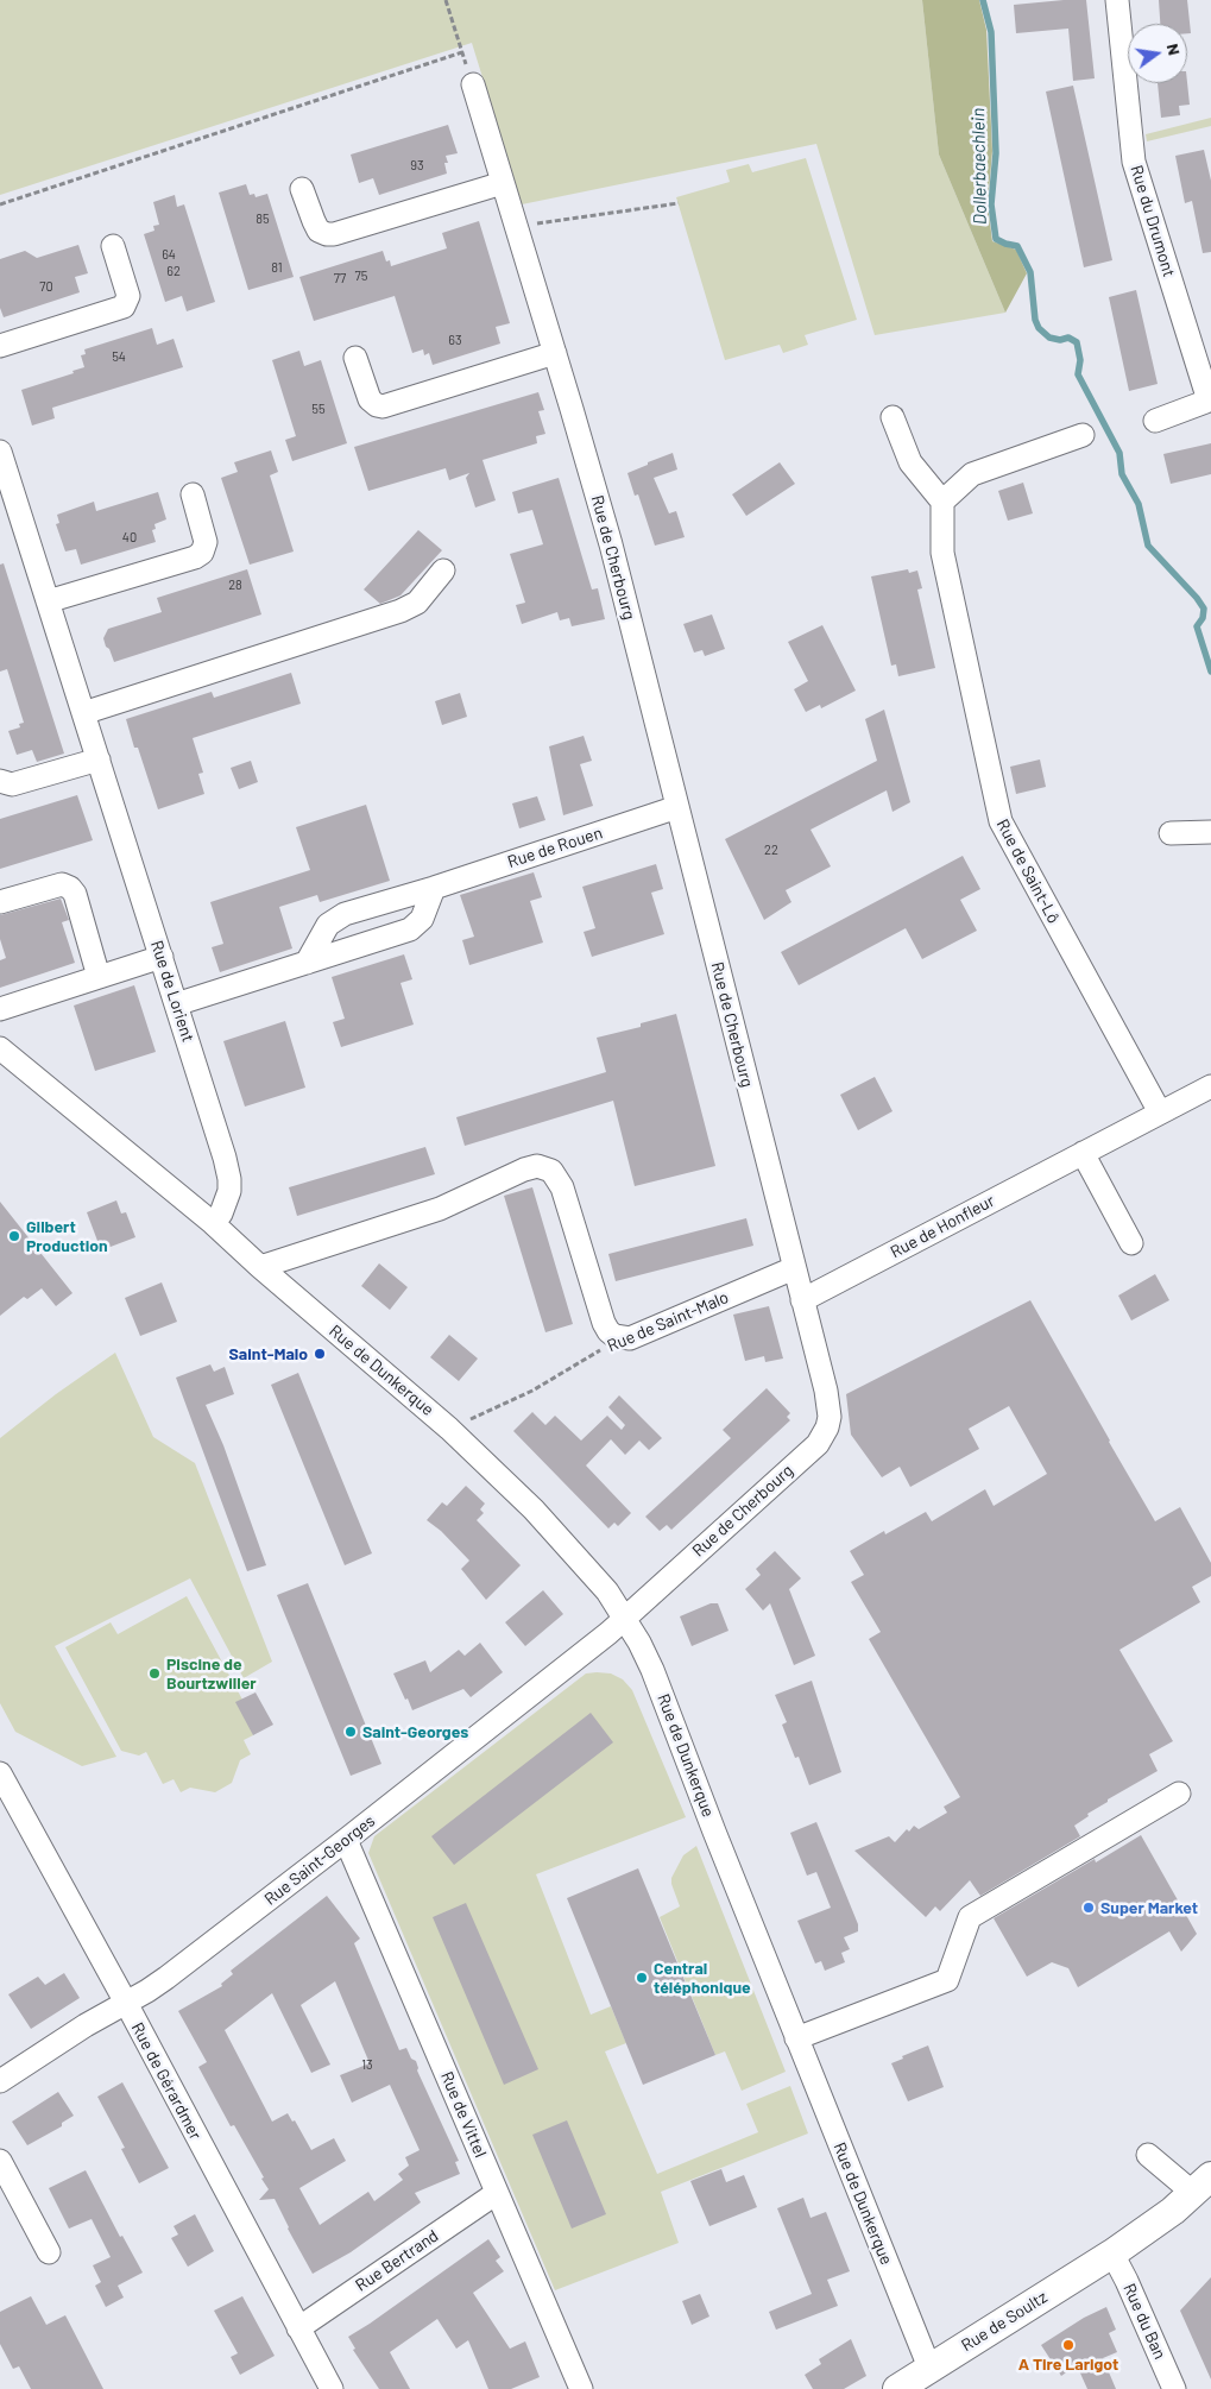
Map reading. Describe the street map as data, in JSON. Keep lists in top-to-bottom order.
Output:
{
  "streets": {
    "main road": ["Rue de Soultz"],
    "street": [
      "Rue du Drumont",
      "Rue de Cherbourg",
      "Rue de Rouen",
      "Rue de Saint-Lô",
      "Rue de Lorient",
      "Rue de Honfleur",
      "Rue de Saint-Malo",
      "Rue de Dunkerque",
      "Rue Saint-Georges",
      "Rue de Gérardmer",
      "Rue de Vittel",
      "Rue Bertrand",
      "Rue du Ban"
    ]
  },
  "crossings": [
    ["Rue de Cherbourg", "Rue de Rouen"],
    ["Rue de Cherbourg", "Rue de Honfleur"],
    ["Rue de Cherbourg", "Rue de Saint-Malo"],
    ["Rue de Cherbourg", "Rue de Dunkerque"],
    ["Rue de Cherbourg", "Rue Saint-Georges"],
    ["Rue de Saint-Lô", "Rue de Honfleur"],
    ["Rue de Lorient", "Rue de Dunkerque"],
    ["Rue de Saint-Malo", "Rue de Dunkerque"],
    ["Rue de Dunkerque", "Rue Saint-Georges"],
    ["Rue de Dunkerque", "Rue de Soultz"],
    ["Rue Saint-Georges", "Rue de Gérardmer"],
    ["Rue Saint-Georges", "Rue de Vittel"],
    ["Rue de Gérardmer", "Rue Bertrand"],
    ["Rue de Vittel", "Rue Bertrand"],
    ["Rue de Soultz", "Rue du Ban"]
  ],
  "water": ["Dollerbaechlein"],
  "places": [
    "Gilbert Production",
    "Saint-Malo",
    "Piscine de Bourtzwiller",
    "Saint-Georges",
    "Super Market",
    "Central téléphonique",
    "A Tire Larigot"
  ],
  "house_numbers": [
    "93",
    "85",
    "64",
    "81",
    "62",
    "75",
    "77",
    "70",
    "63",
    "54",
    "55",
    "40",
    "28",
    "22",
    "13"
  ],
  "north": "right"
}
